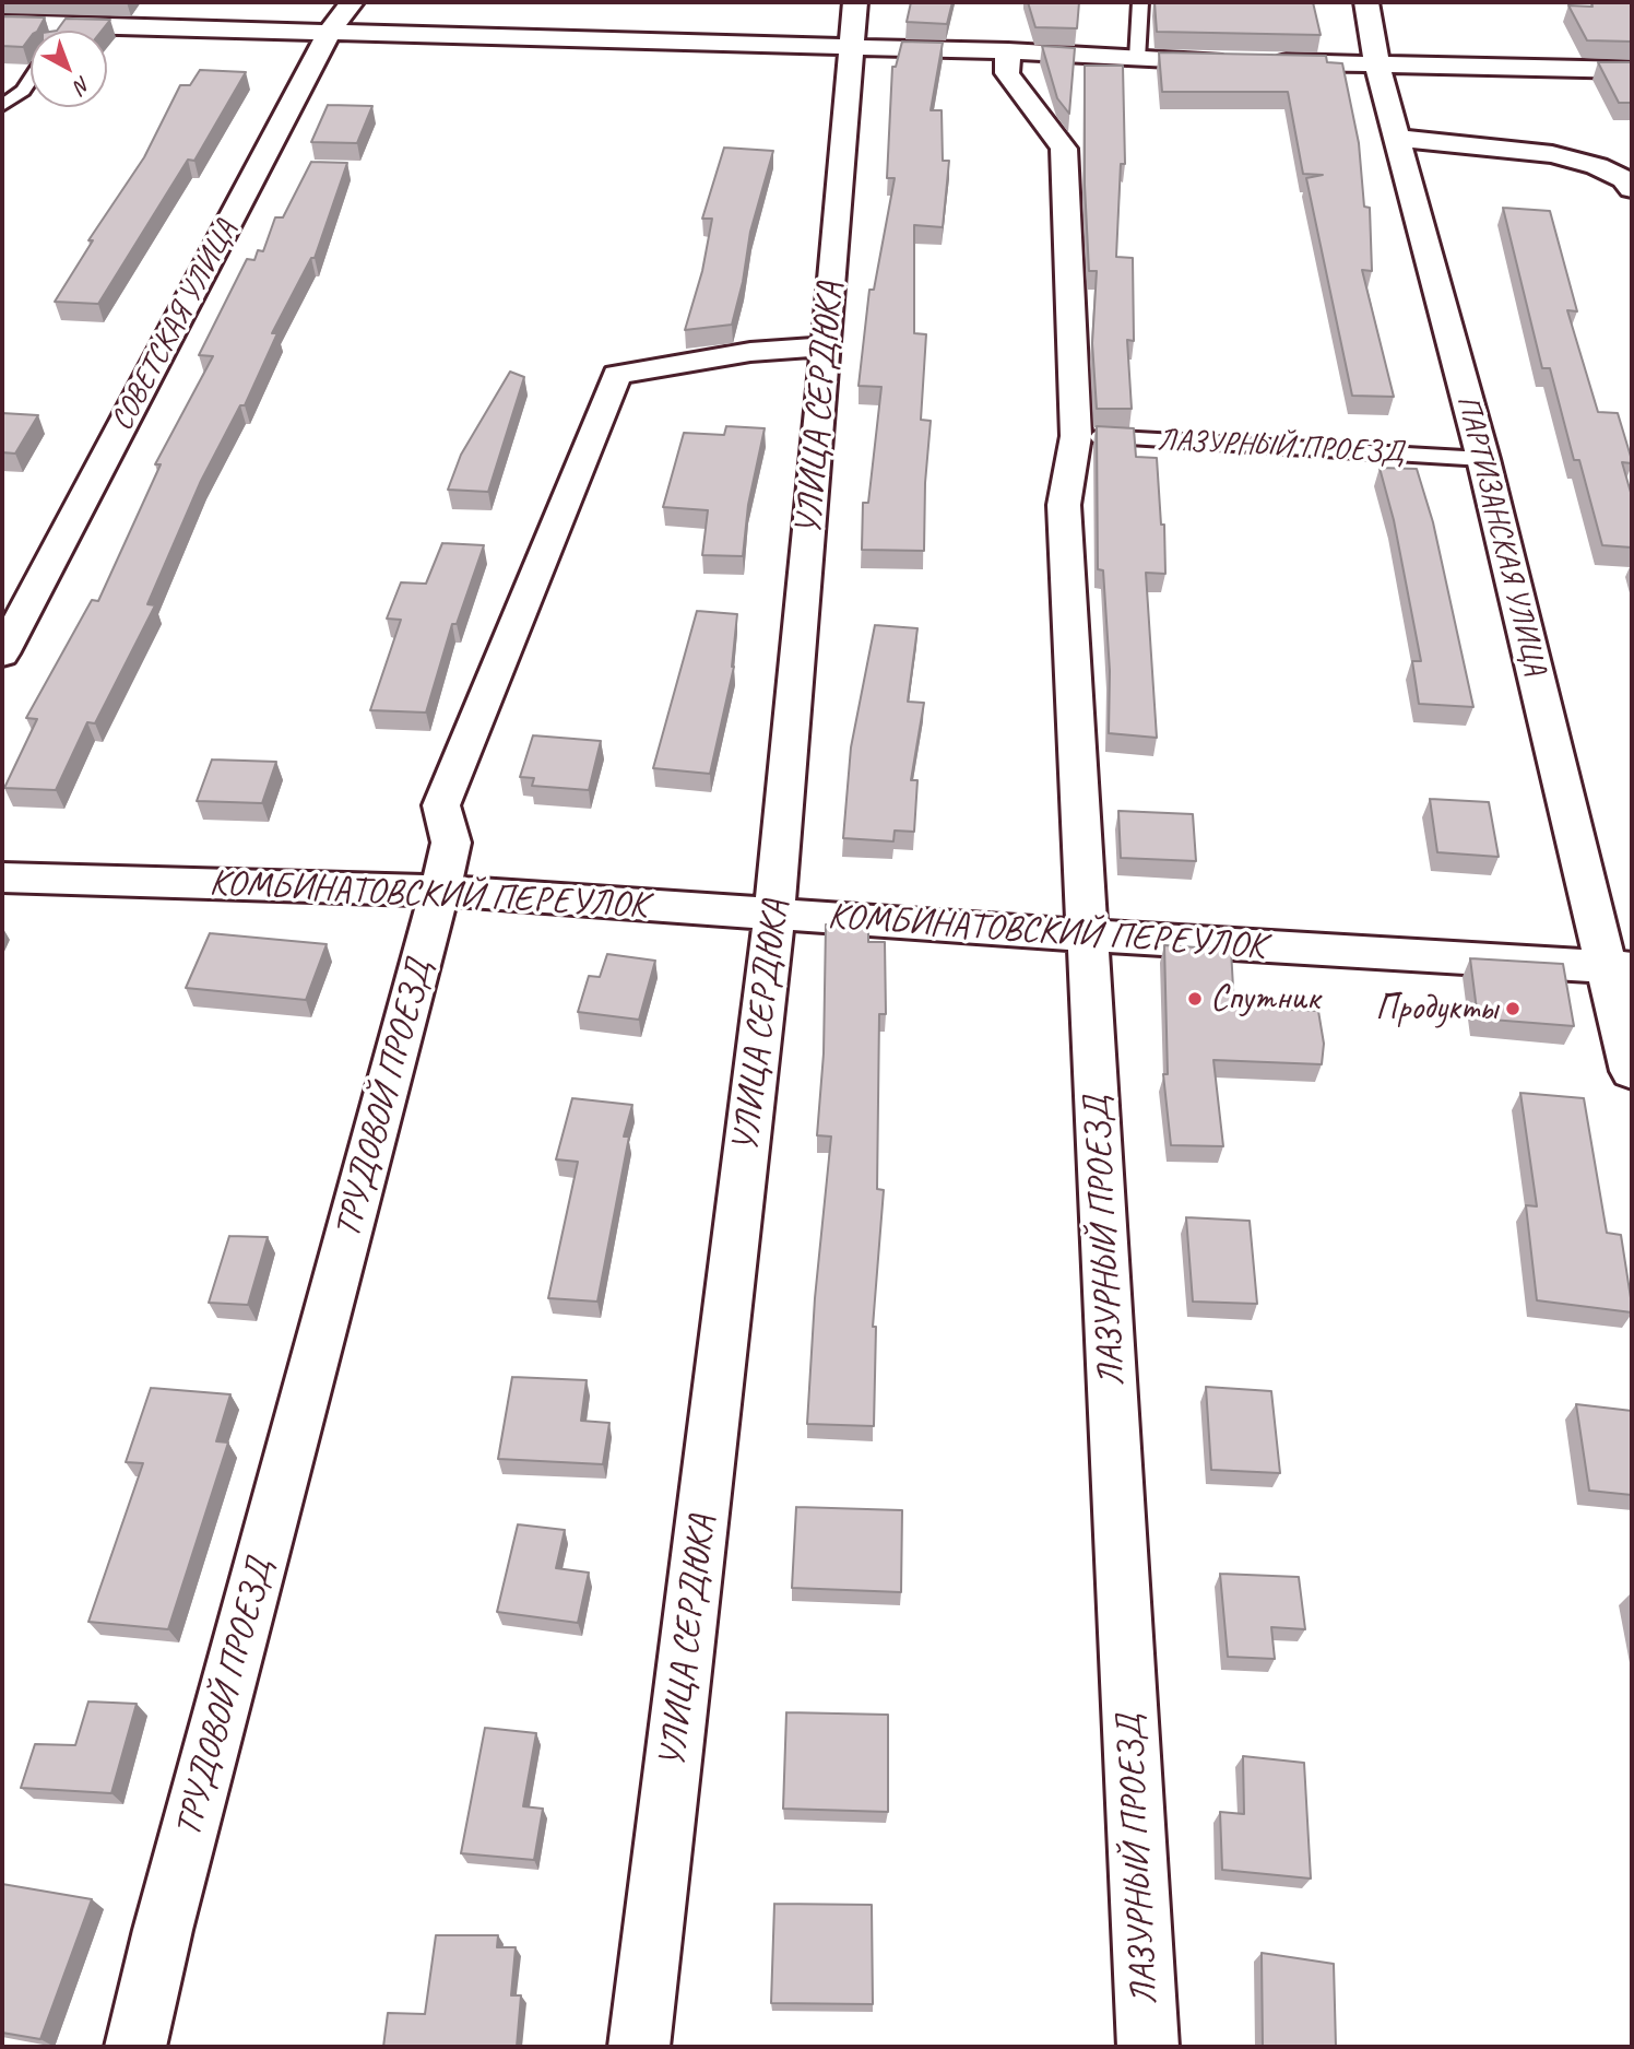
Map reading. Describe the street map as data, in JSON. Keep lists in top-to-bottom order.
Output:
{
  "streets": {
    "street": [
      "СОВЕТСКАЯ УЛИЦА",
      "УЛИЦА СЕРДЮКА",
      "ЛАЗУРНЫЙ ПРОЕЗД",
      "ПАРТИЗАНСКАЯ УЛИЦА",
      "КОМБИНАТОВСКИЙ ПЕРЕУЛОК",
      "ТРУДОВОЙ ПРОЕЗД"
    ]
  },
  "crossings": [
    ["УЛИЦА СЕРДЮКА", "КОМБИНАТОВСКИЙ ПЕРЕУЛОК"],
    ["УЛИЦА СЕРДЮКА", "ТРУДОВОЙ ПРОЕЗД"],
    ["ЛАЗУРНЫЙ ПРОЕЗД", "ПАРТИЗАНСКАЯ УЛИЦА"],
    ["ЛАЗУРНЫЙ ПРОЕЗД", "КОМБИНАТОВСКИЙ ПЕРЕУЛОК"],
    ["ПАРТИЗАНСКАЯ УЛИЦА", "КОМБИНАТОВСКИЙ ПЕРЕУЛОК"],
    ["КОМБИНАТОВСКИЙ ПЕРЕУЛОК", "ТРУДОВОЙ ПРОЕЗД"]
  ],
  "places": ["Спутник", "Продукты"],
  "north": "bottom right"
}
